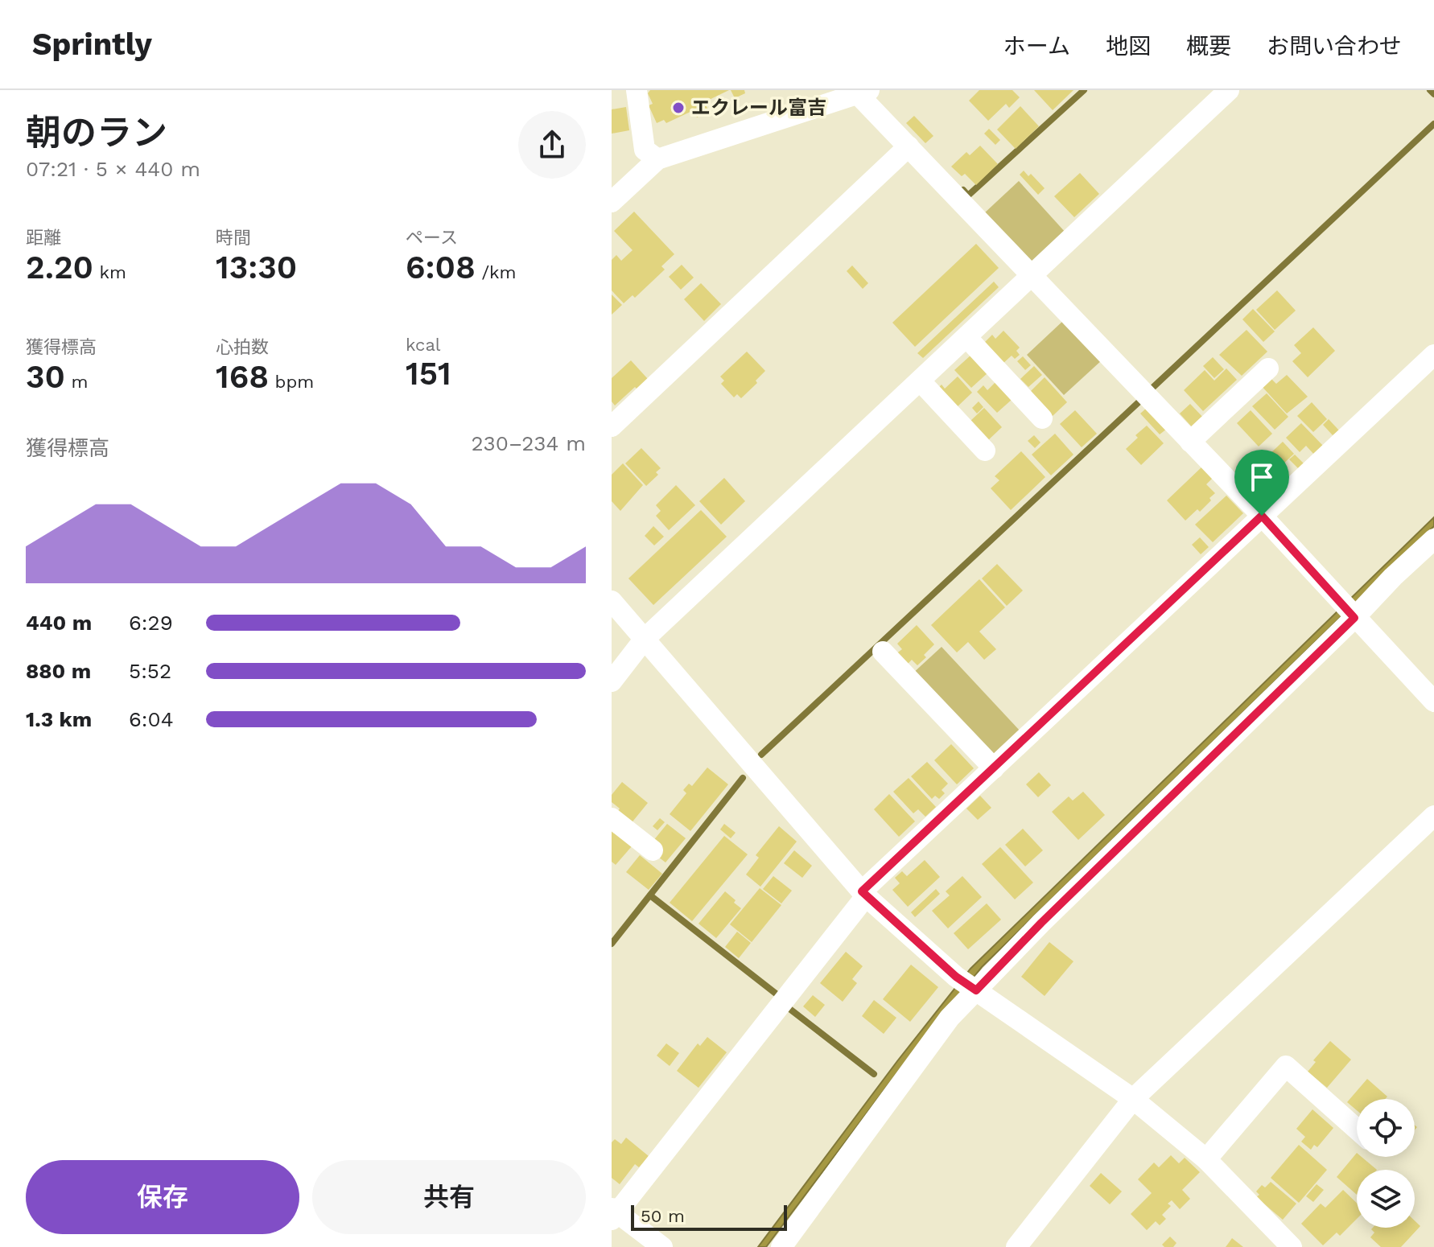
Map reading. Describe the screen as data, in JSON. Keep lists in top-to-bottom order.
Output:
{
  "places": ["エクレール富吉"],
  "scale_bar": "50 m",
  "page": {
    "header": "Sprintly",
    "nav": [
      "ホーム",
      "地図",
      "概要",
      "お問い合わせ"
    ],
    "heading": ["朝のラン", "07:21 · 5 × 440 m"],
    "stats": [
      ["距離", "2.20 km"],
      ["時間", "13:30"],
      ["ペース", "6:08 /km"],
      ["獲得標高", "30 m"],
      ["心拍数", "168 bpm"],
      ["kcal", "151"]
    ],
    "chart": ["獲得標高", "230–234 m"],
    "list": [
      {
        "name": "440 m",
        "note": "6:29"
      },
      {
        "name": "880 m",
        "note": "5:52"
      },
      {
        "name": "1.3 km",
        "note": "6:04"
      }
    ],
    "buttons": ["保存", "共有"],
    "scale": "50 m"
  }
}
